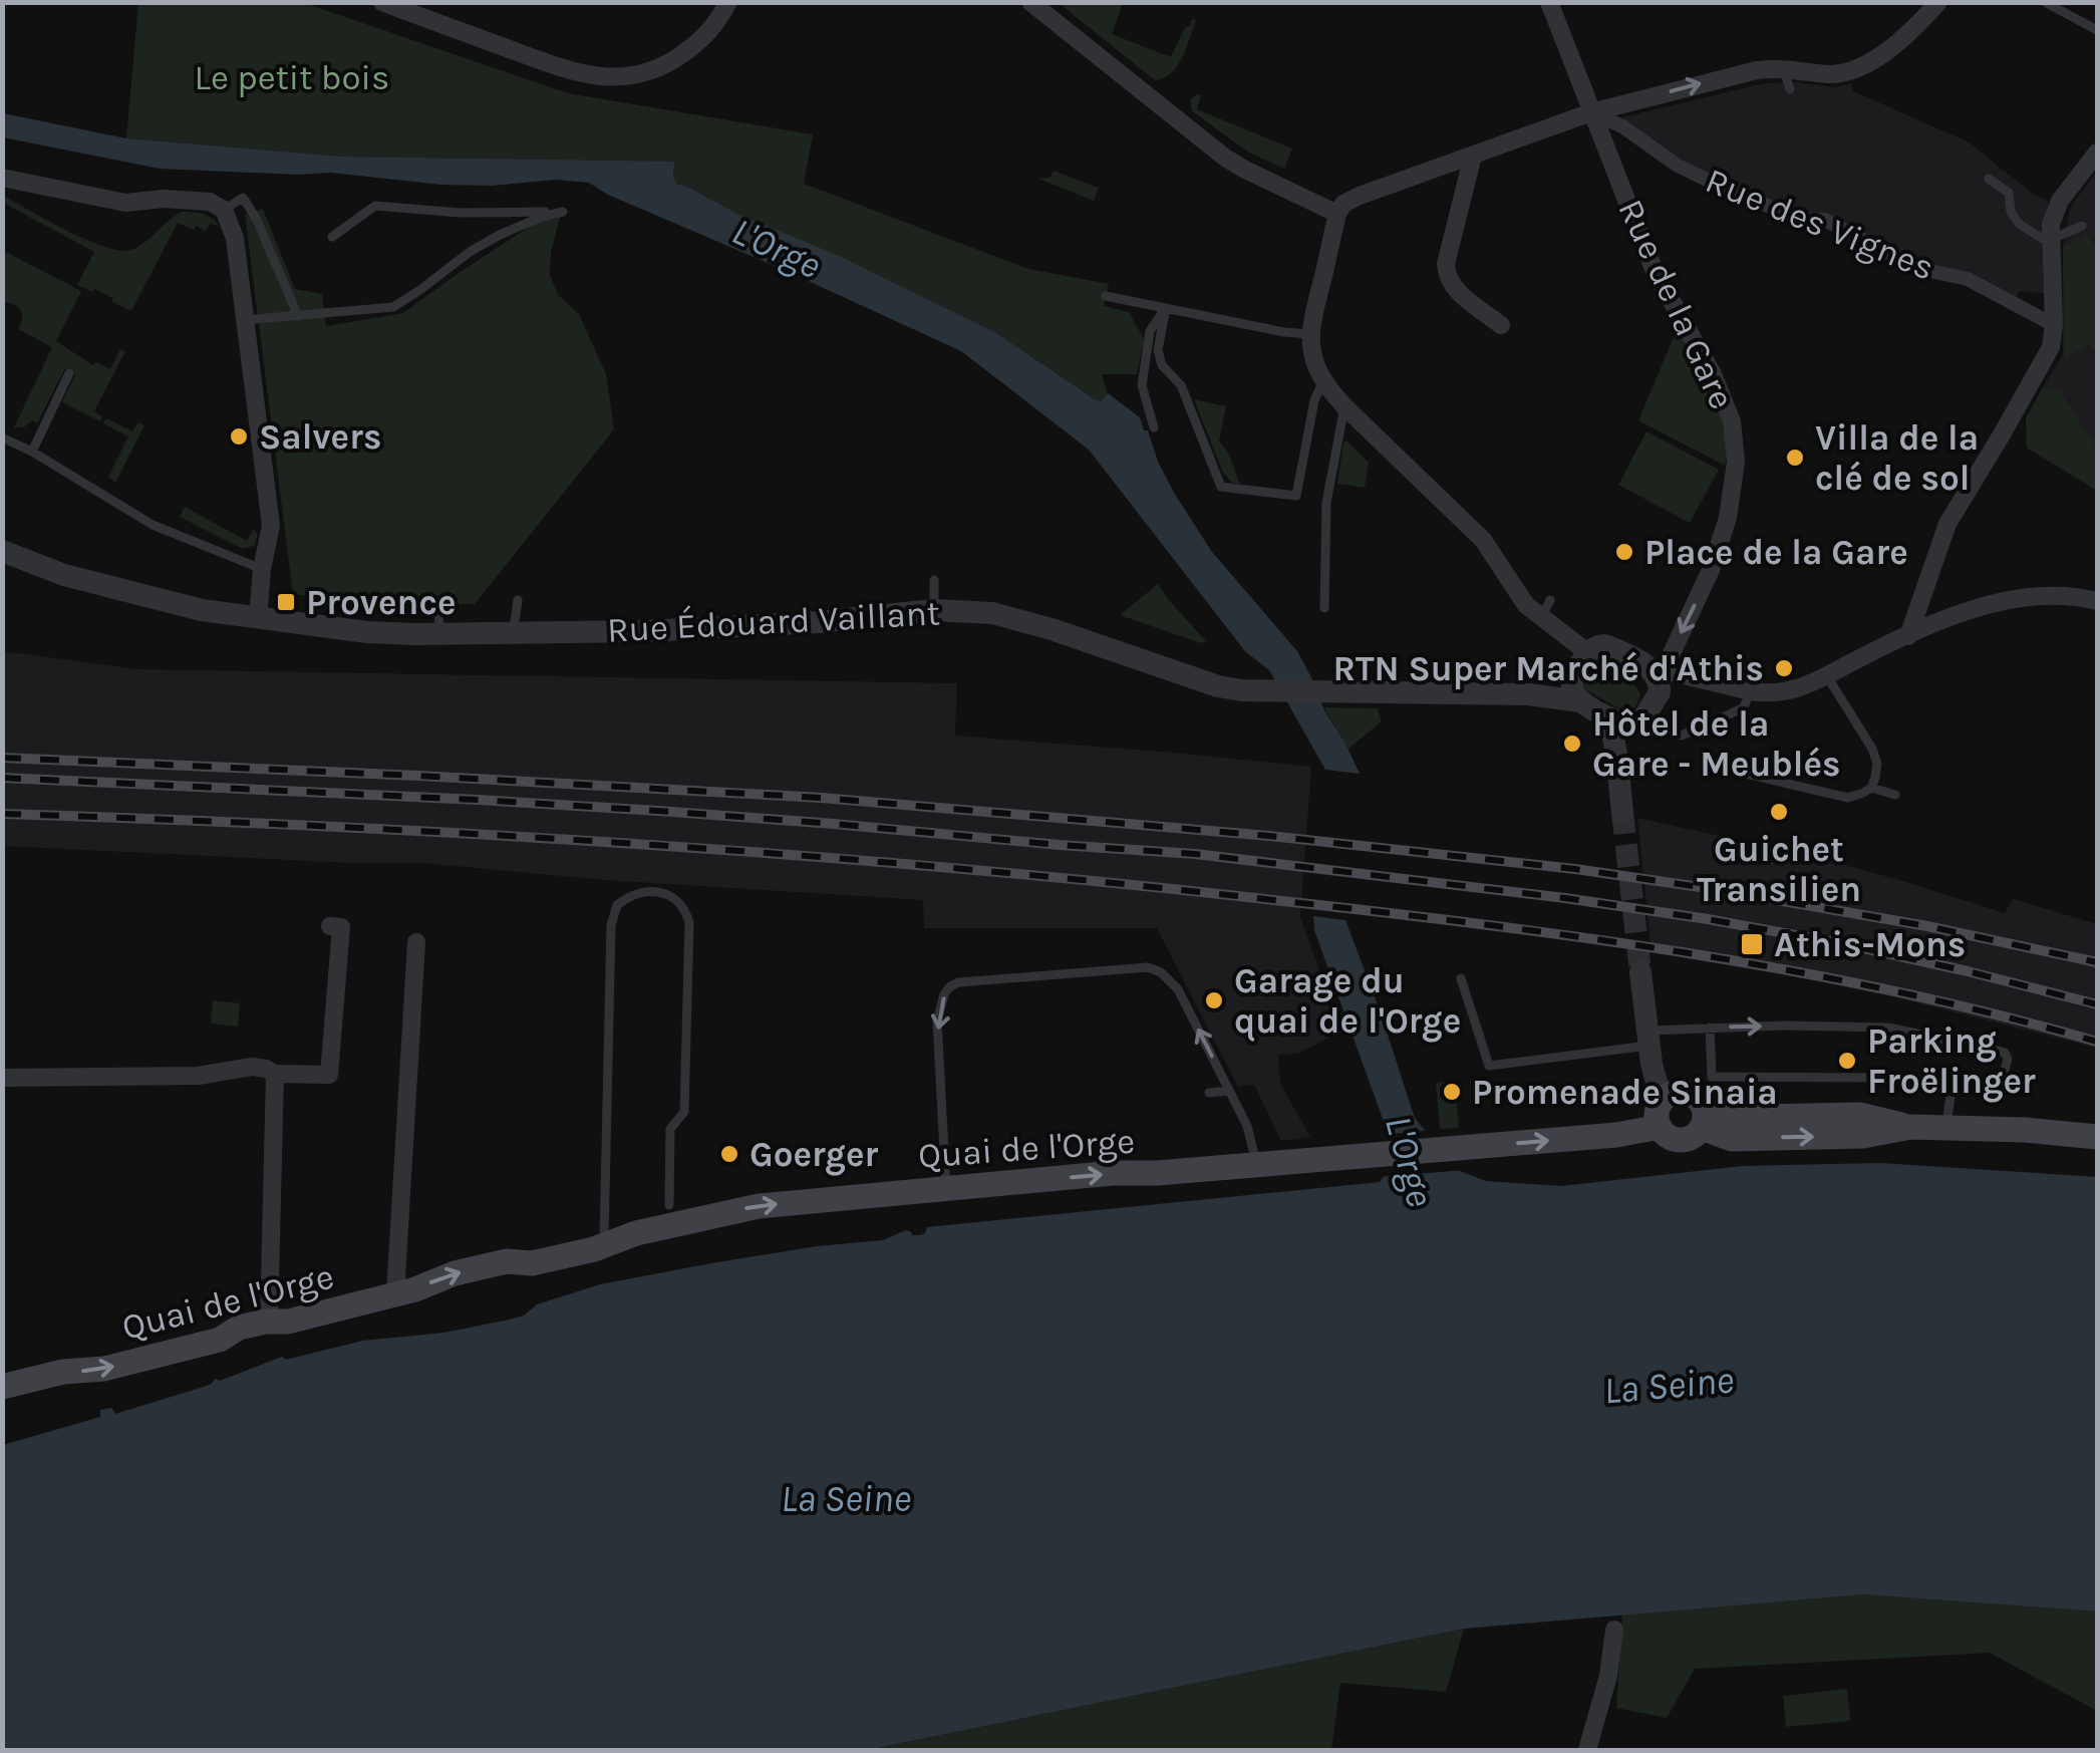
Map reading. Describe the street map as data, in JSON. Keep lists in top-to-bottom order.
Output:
{
  "streets": {
    "main road": ["Quai de l'Orge"],
    "street": ["Rue des Vignes", "Rue de la Gare", "Rue Édouard Vaillant"]
  },
  "crossings": [
    ["Rue des Vignes", "Rue de la Gare"],
    ["Rue de la Gare", "Rue Édouard Vaillant"]
  ],
  "one_way": ["Rue de la Gare", "Quai de l'Orge"],
  "water": ["L'Orge", "La Seine"],
  "parks": ["Le petit bois"],
  "places": {
    "other": [
      "Salvers",
      "Villa de la clé de sol",
      "Place de la Gare",
      "RTN Super Marché d'Athis",
      "Hôtel de la Gare - Meublés",
      "Guichet Transilien",
      "Garage du quai de l'Orge",
      "Parking Froëlinger",
      "Promenade Sinaia",
      "Goerger"
    ],
    "transit": ["Provence", "Athis-Mons"]
  }
}
